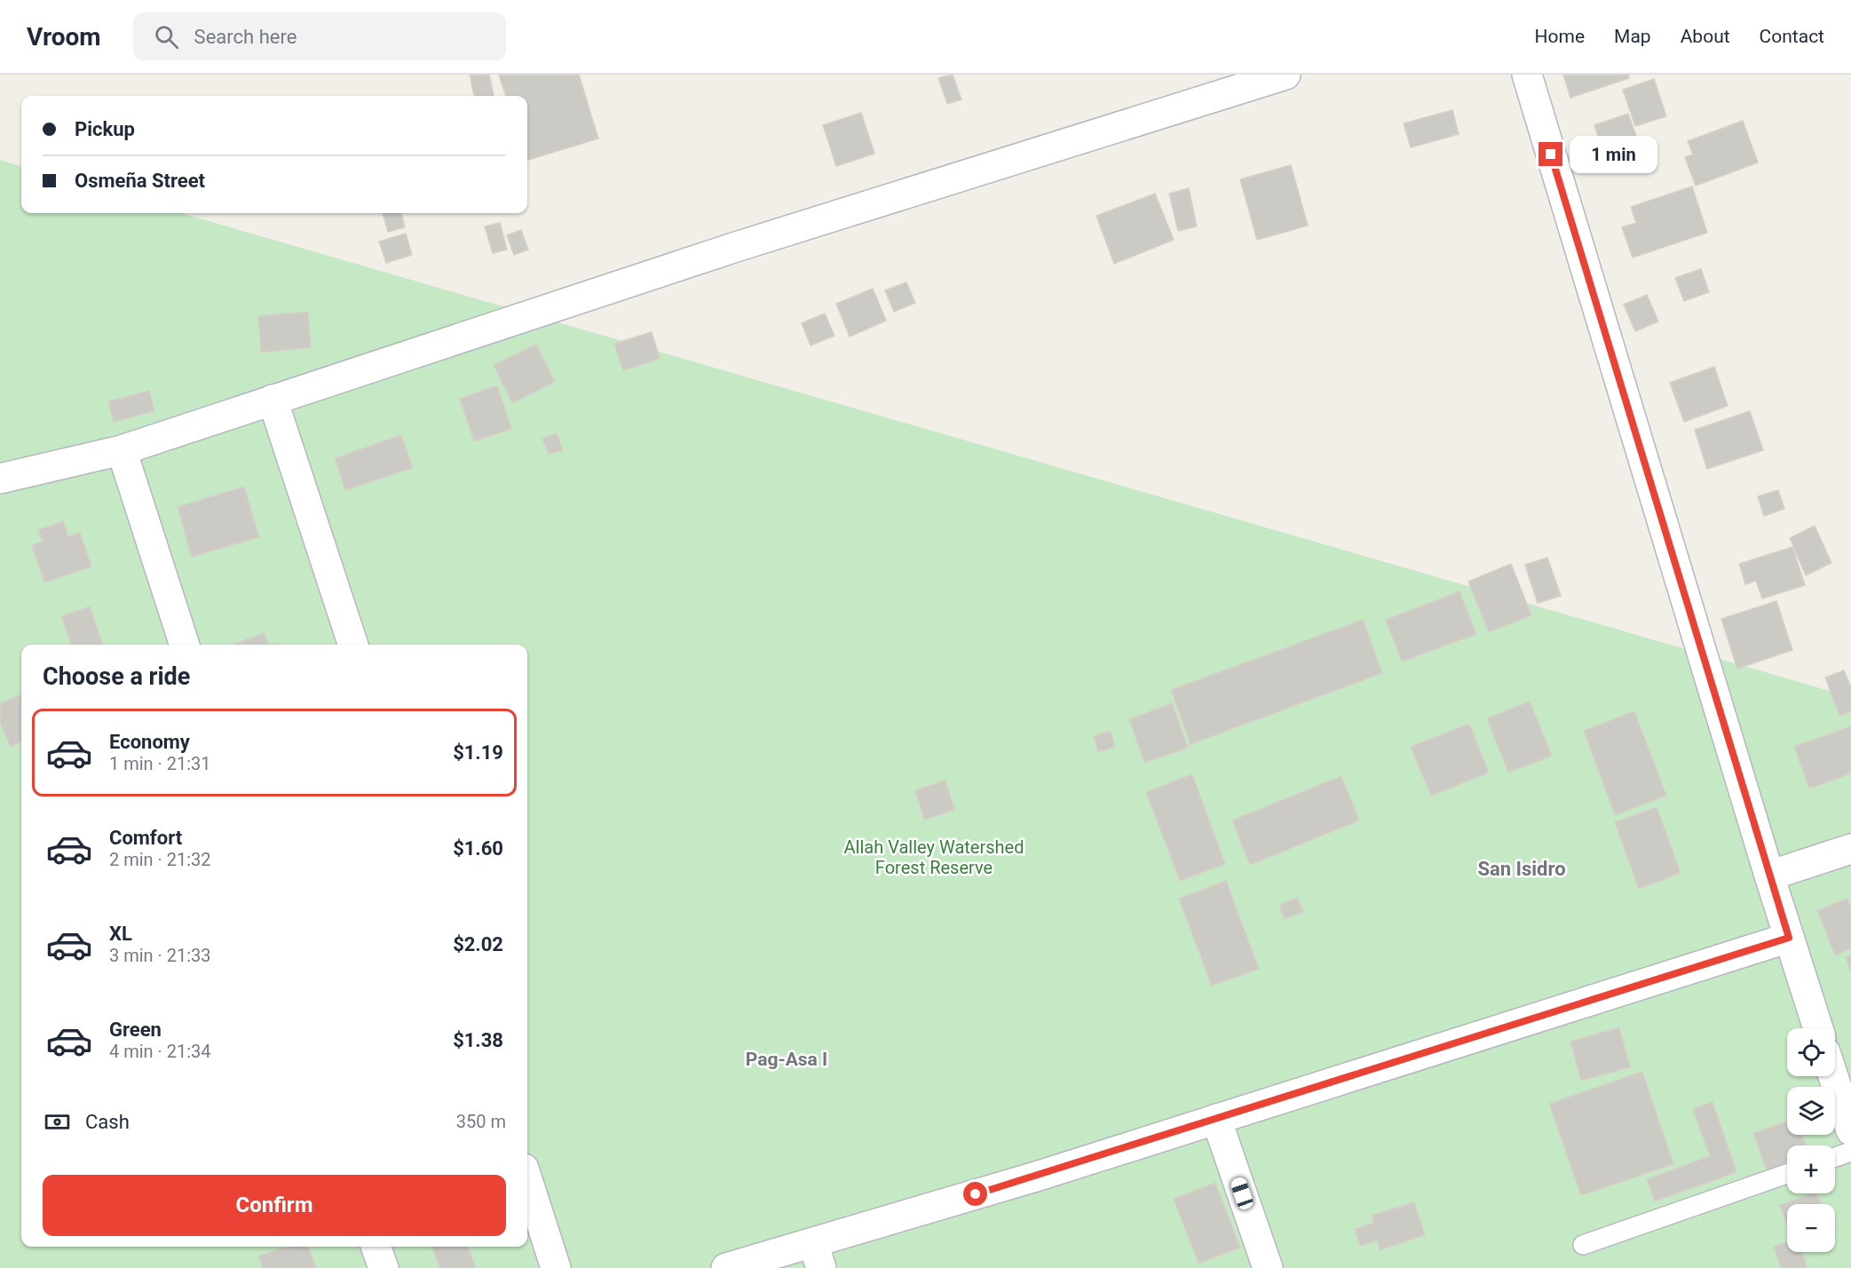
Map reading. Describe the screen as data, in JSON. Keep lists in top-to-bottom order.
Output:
{
  "districts": ["San Isidro", "Pag-Asa I"],
  "parks": ["Allah Valley Watershed Forest Reserve"],
  "page": {
    "header": "Vroom",
    "search": "Search here",
    "nav": [
      "Home",
      "Map",
      "About",
      "Contact"
    ],
    "banner": ["Pickup", "Osmeña Street"],
    "bubble": "1 min",
    "heading": "Choose a ride",
    "list": [
      {
        "name": "Economy",
        "note": "1 min · 21:31",
        "value": "$1.19"
      },
      {
        "name": "Comfort",
        "note": "2 min · 21:32",
        "value": "$1.60"
      },
      {
        "name": "XL",
        "note": "3 min · 21:33",
        "value": "$2.02"
      },
      {
        "name": "Green",
        "note": "4 min · 21:34",
        "value": "$1.38"
      }
    ],
    "map_buttons": ["+", "−"],
    "pay": ["Cash", "350 m"],
    "buttons": "Confirm"
  }
}
